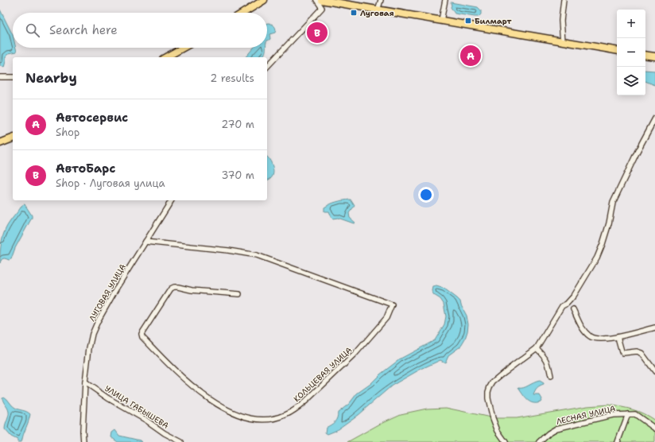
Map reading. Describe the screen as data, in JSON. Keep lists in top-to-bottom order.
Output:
{
  "streets": {
    "street": [
      "ЛУГОВАЯ УЛИЦА",
      "КОЛЬЦЕВАЯ УЛИЦА",
      "УЛИЦА ГАБЫШЕВА",
      "ЛЕСНАЯ УЛИЦА"
    ]
  },
  "crossings": [
    ["ЛУГОВАЯ УЛИЦА", "КОЛЬЦЕВАЯ УЛИЦА"],
    ["ЛУГОВАЯ УЛИЦА", "УЛИЦА ГАБЫШЕВА"]
  ],
  "places": {
    "transit": ["Луговая", "Билмарт"]
  },
  "page": {
    "map_buttons": ["+", "−"],
    "search": "Search here",
    "pins": ["B", "A"],
    "heading": ["Nearby", "2 results"],
    "list": [
      {
        "mark": "A",
        "name": "Автосервис",
        "note": "Shop",
        "value": "270 m"
      },
      {
        "mark": "B",
        "name": "АвтоБарс",
        "note": "Shop · Луговая улица",
        "value": "370 m"
      }
    ]
  }
}
